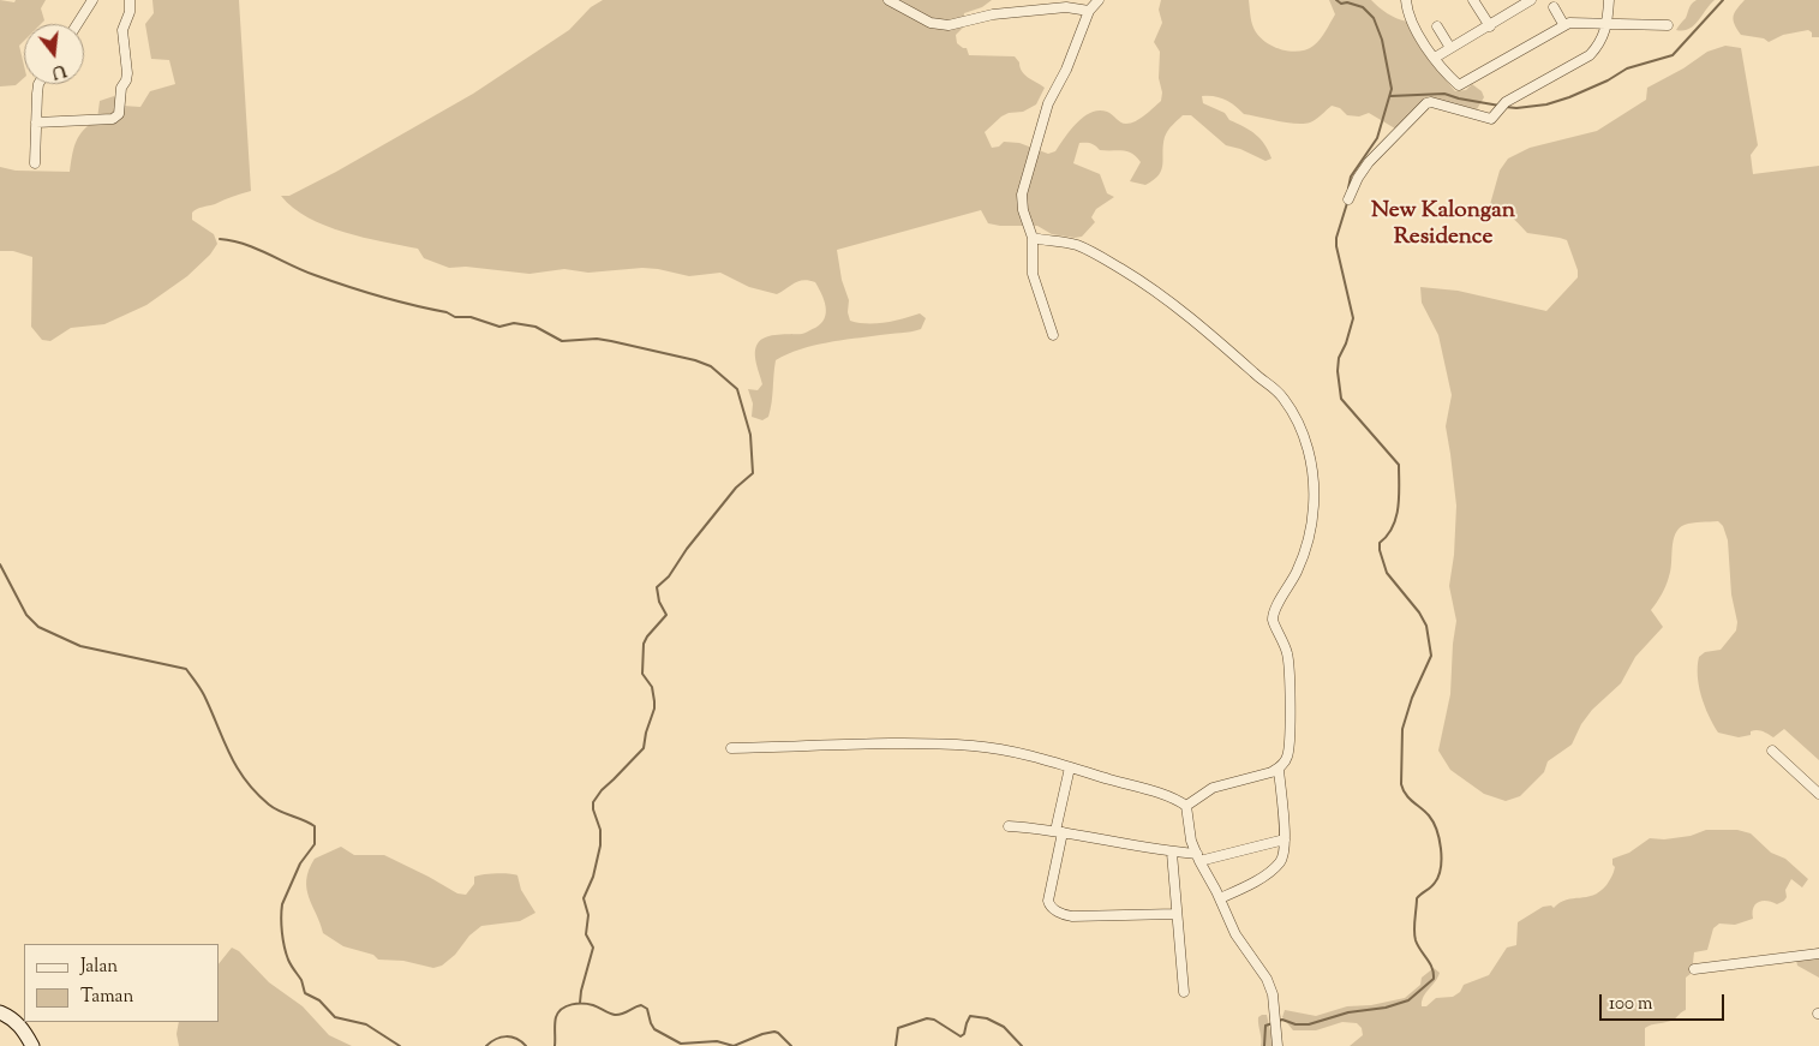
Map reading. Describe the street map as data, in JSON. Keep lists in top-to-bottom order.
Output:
{
  "districts": ["New Kalongan Residence"],
  "legend": ["Jalan", "Taman"],
  "scale_bar": "100 m",
  "north": "bottom"
}
